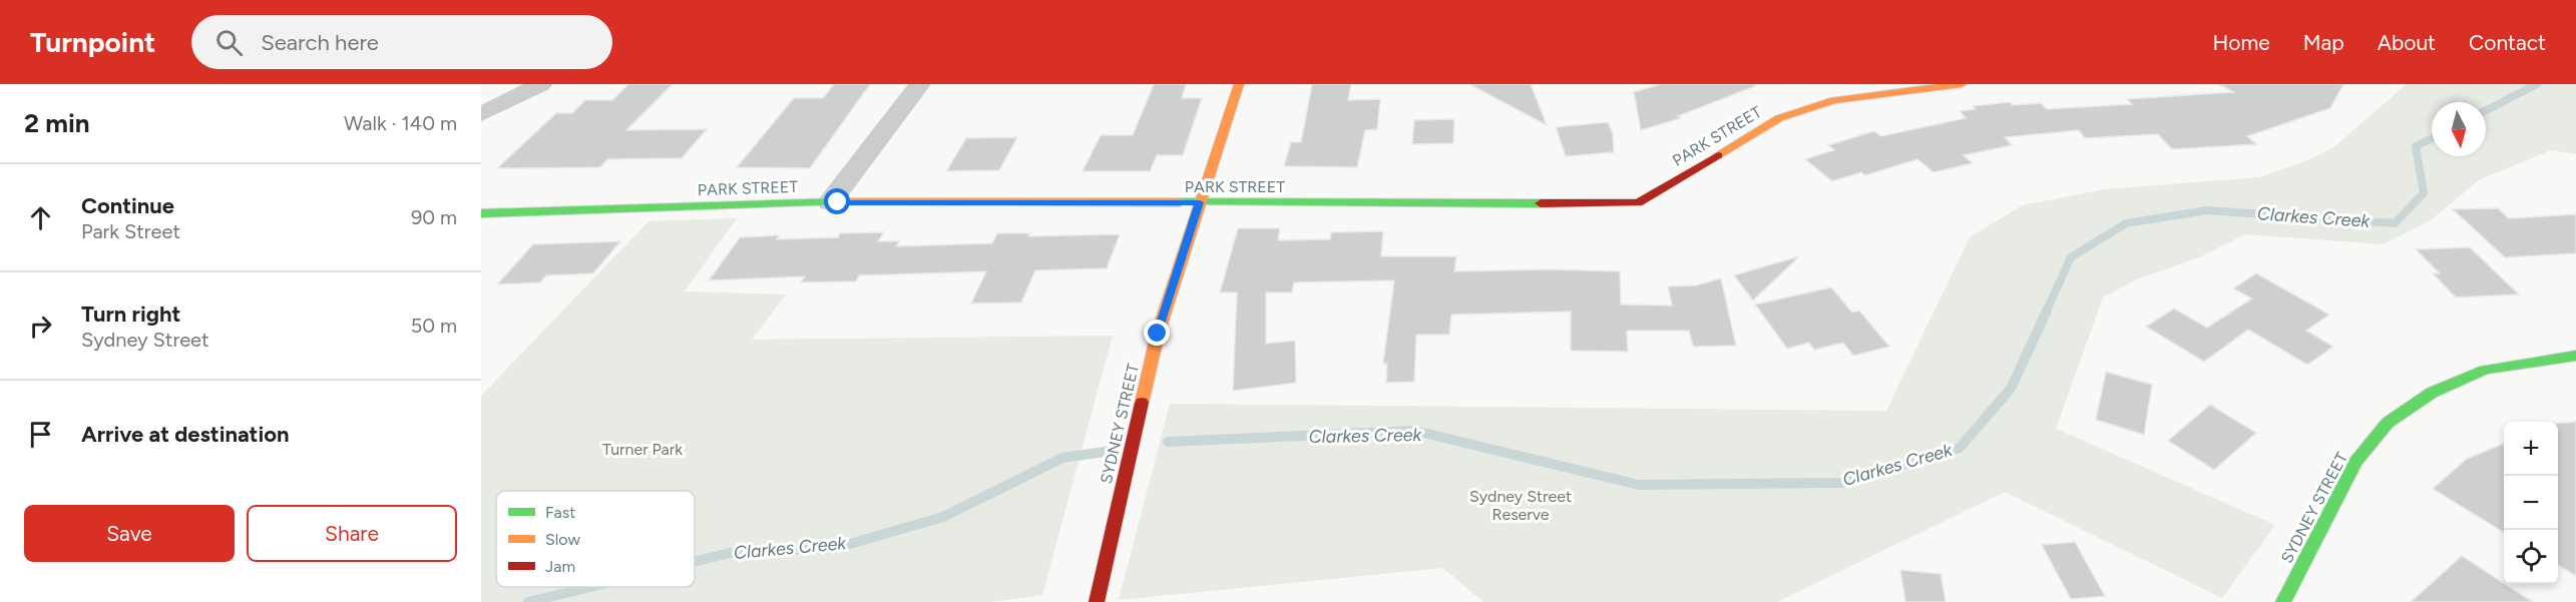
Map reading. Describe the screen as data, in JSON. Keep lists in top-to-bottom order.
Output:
{
  "streets": {
    "street": ["PARK STREET", "SYDNEY STREET"]
  },
  "crossings": [
    ["PARK STREET", "SYDNEY STREET"]
  ],
  "water": ["Clarkes Creek"],
  "parks": ["Turner Park", "Sydney Street Reserve"],
  "legend": ["Fast", "Slow", "Jam"],
  "north": "bottom",
  "page": {
    "header": "Turnpoint",
    "search": "Search here",
    "nav": [
      "Home",
      "Map",
      "About",
      "Contact"
    ],
    "heading": ["2 min", "Walk · 140 m"],
    "list": [
      ["Continue", "Park Street", "90 m"],
      ["Turn right", "Sydney Street", "50 m"],
      "Arrive at destination"
    ],
    "map_buttons": ["+", "−"],
    "buttons": ["Save", "Share"]
  }
}
